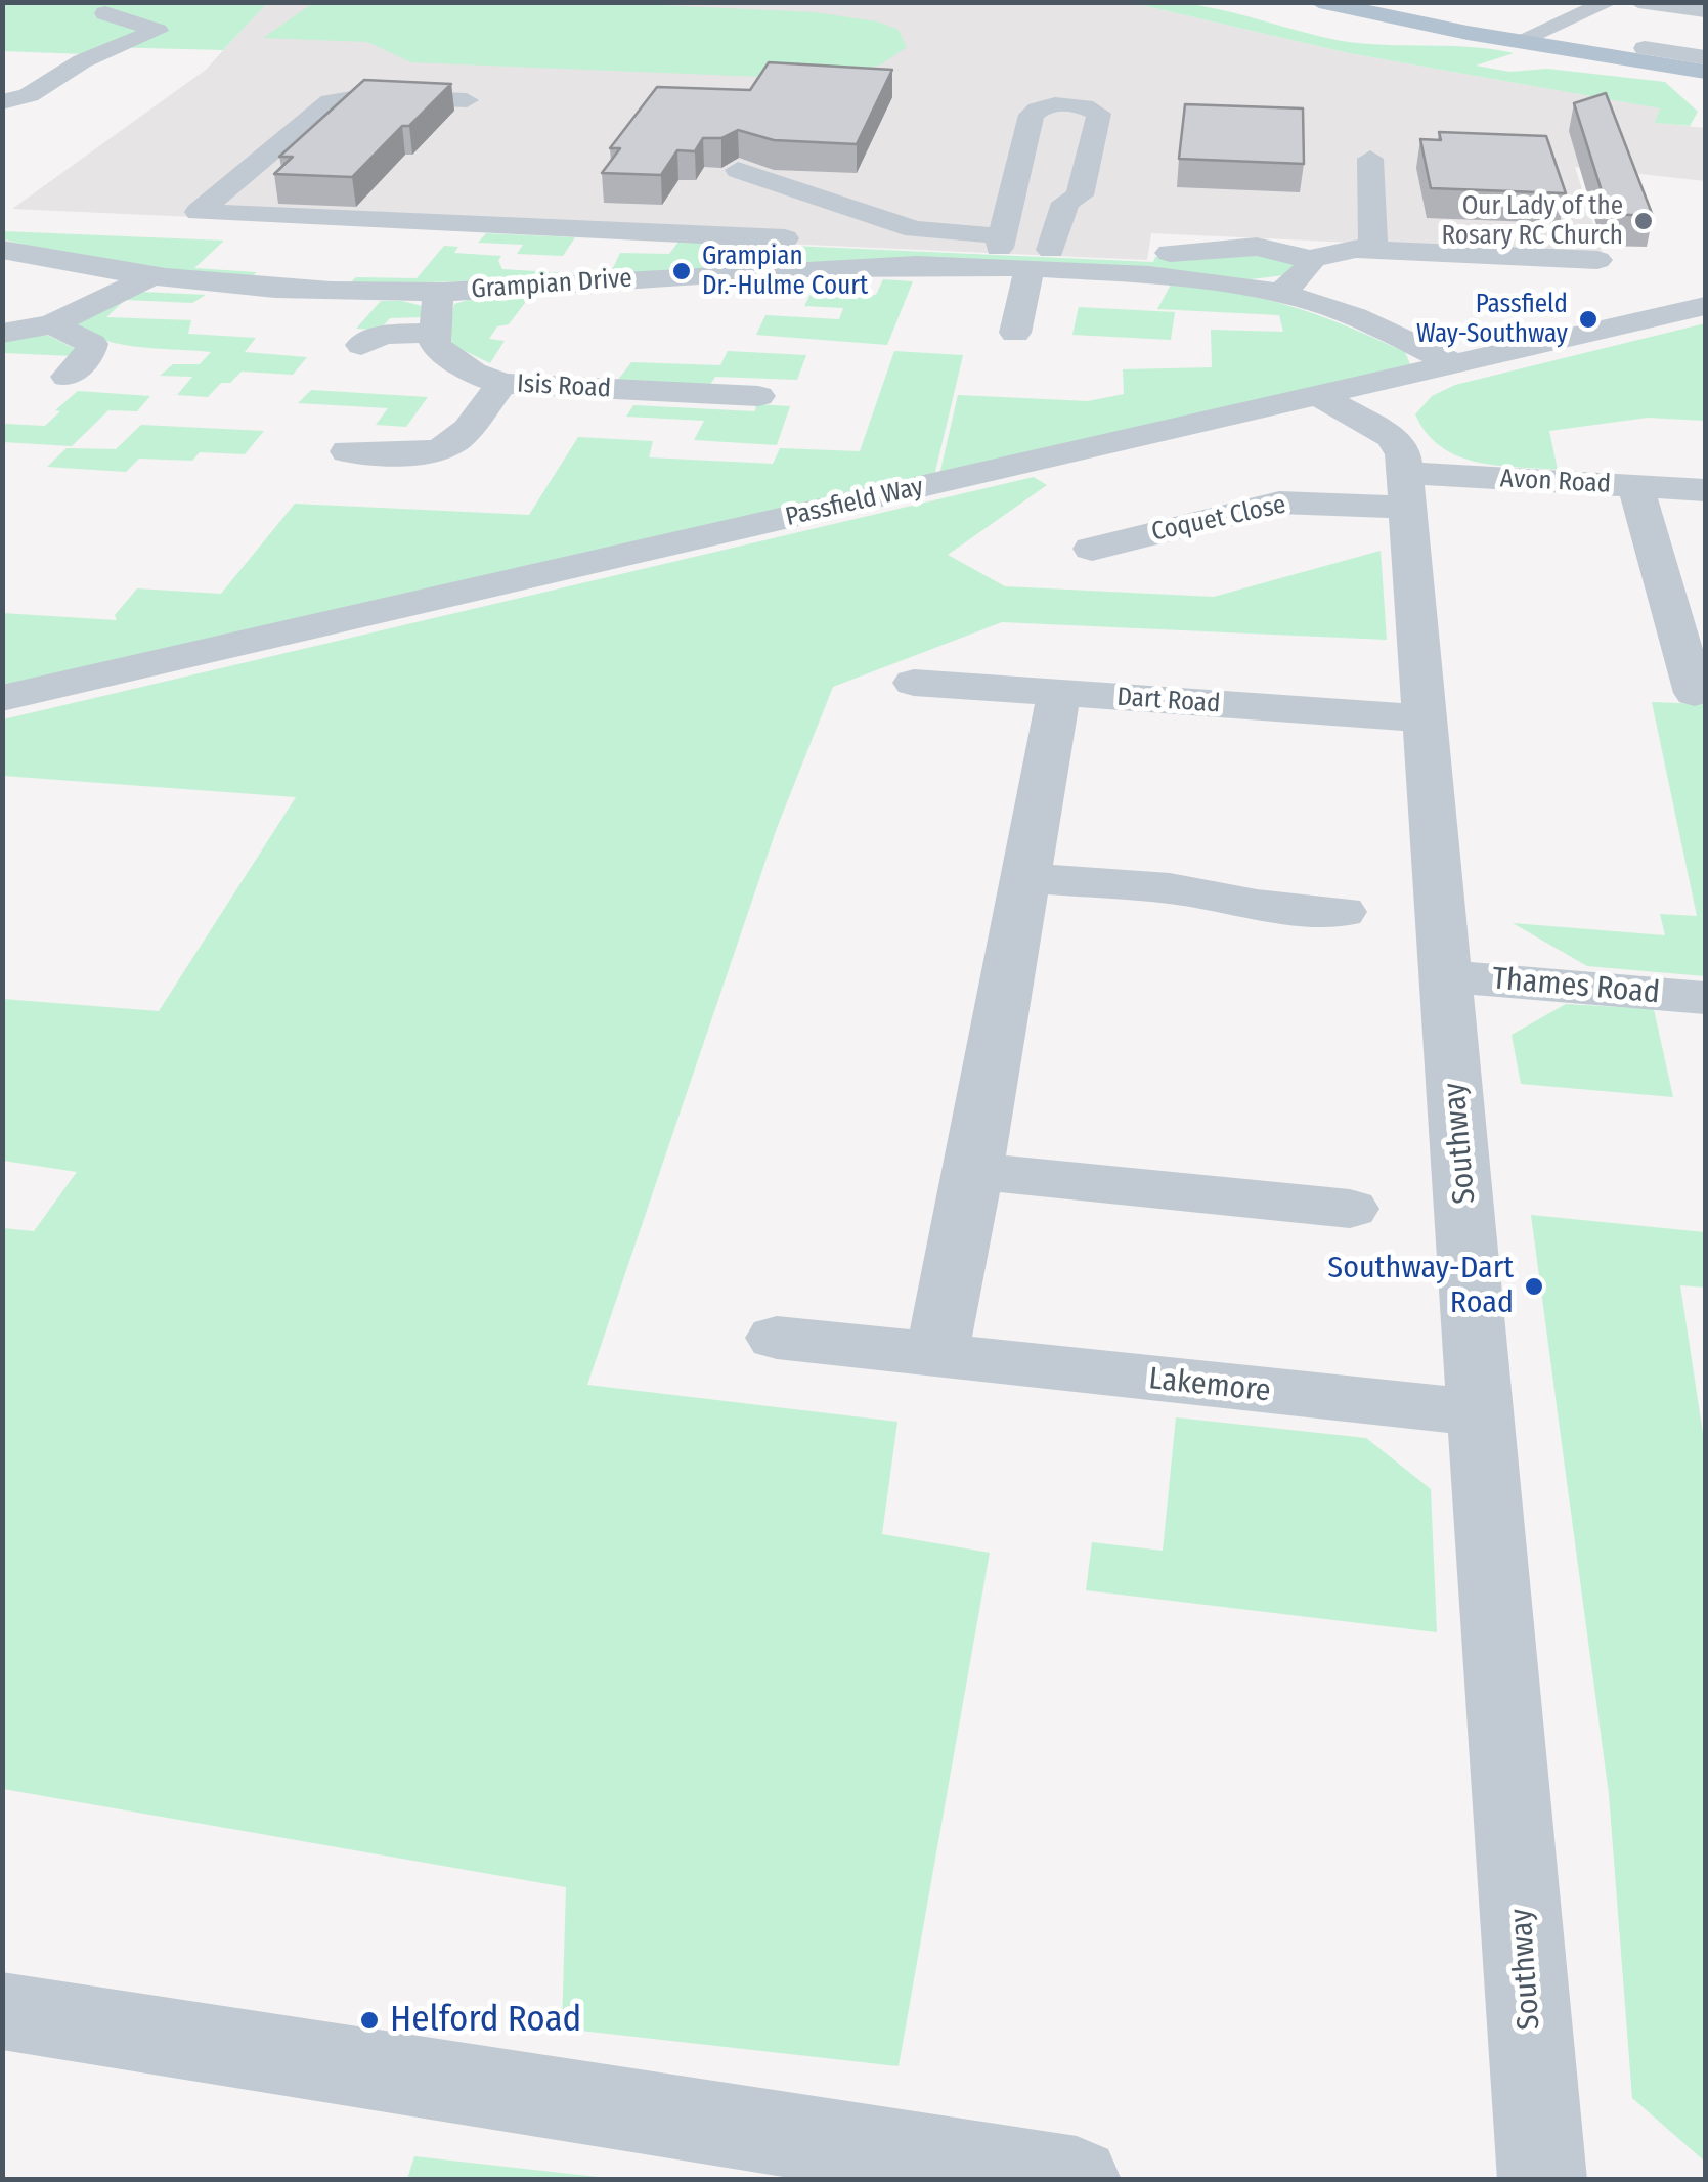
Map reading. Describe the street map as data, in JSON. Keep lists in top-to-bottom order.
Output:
{
  "streets": {
    "street": [
      "Grampian Drive",
      "Isis Road",
      "Avon Road",
      "Passfield Way",
      "Coquet Close",
      "Dart Road",
      "Thames Road",
      "Southway",
      "Lakemore"
    ]
  },
  "crossings": [
    ["Grampian Drive", "Passfield Way"],
    ["Avon Road", "Coquet Close"],
    ["Avon Road", "Southway"],
    ["Passfield Way", "Southway"],
    ["Coquet Close", "Southway"],
    ["Dart Road", "Southway"],
    ["Thames Road", "Southway"],
    ["Southway", "Lakemore"]
  ],
  "places": [
    "Our Lady of the Rosary RC Church",
    "Grampian Dr.-Hulme Court",
    "Passfield Way-Southway",
    "Southway-Dart Road",
    "Helford Road"
  ]
}
